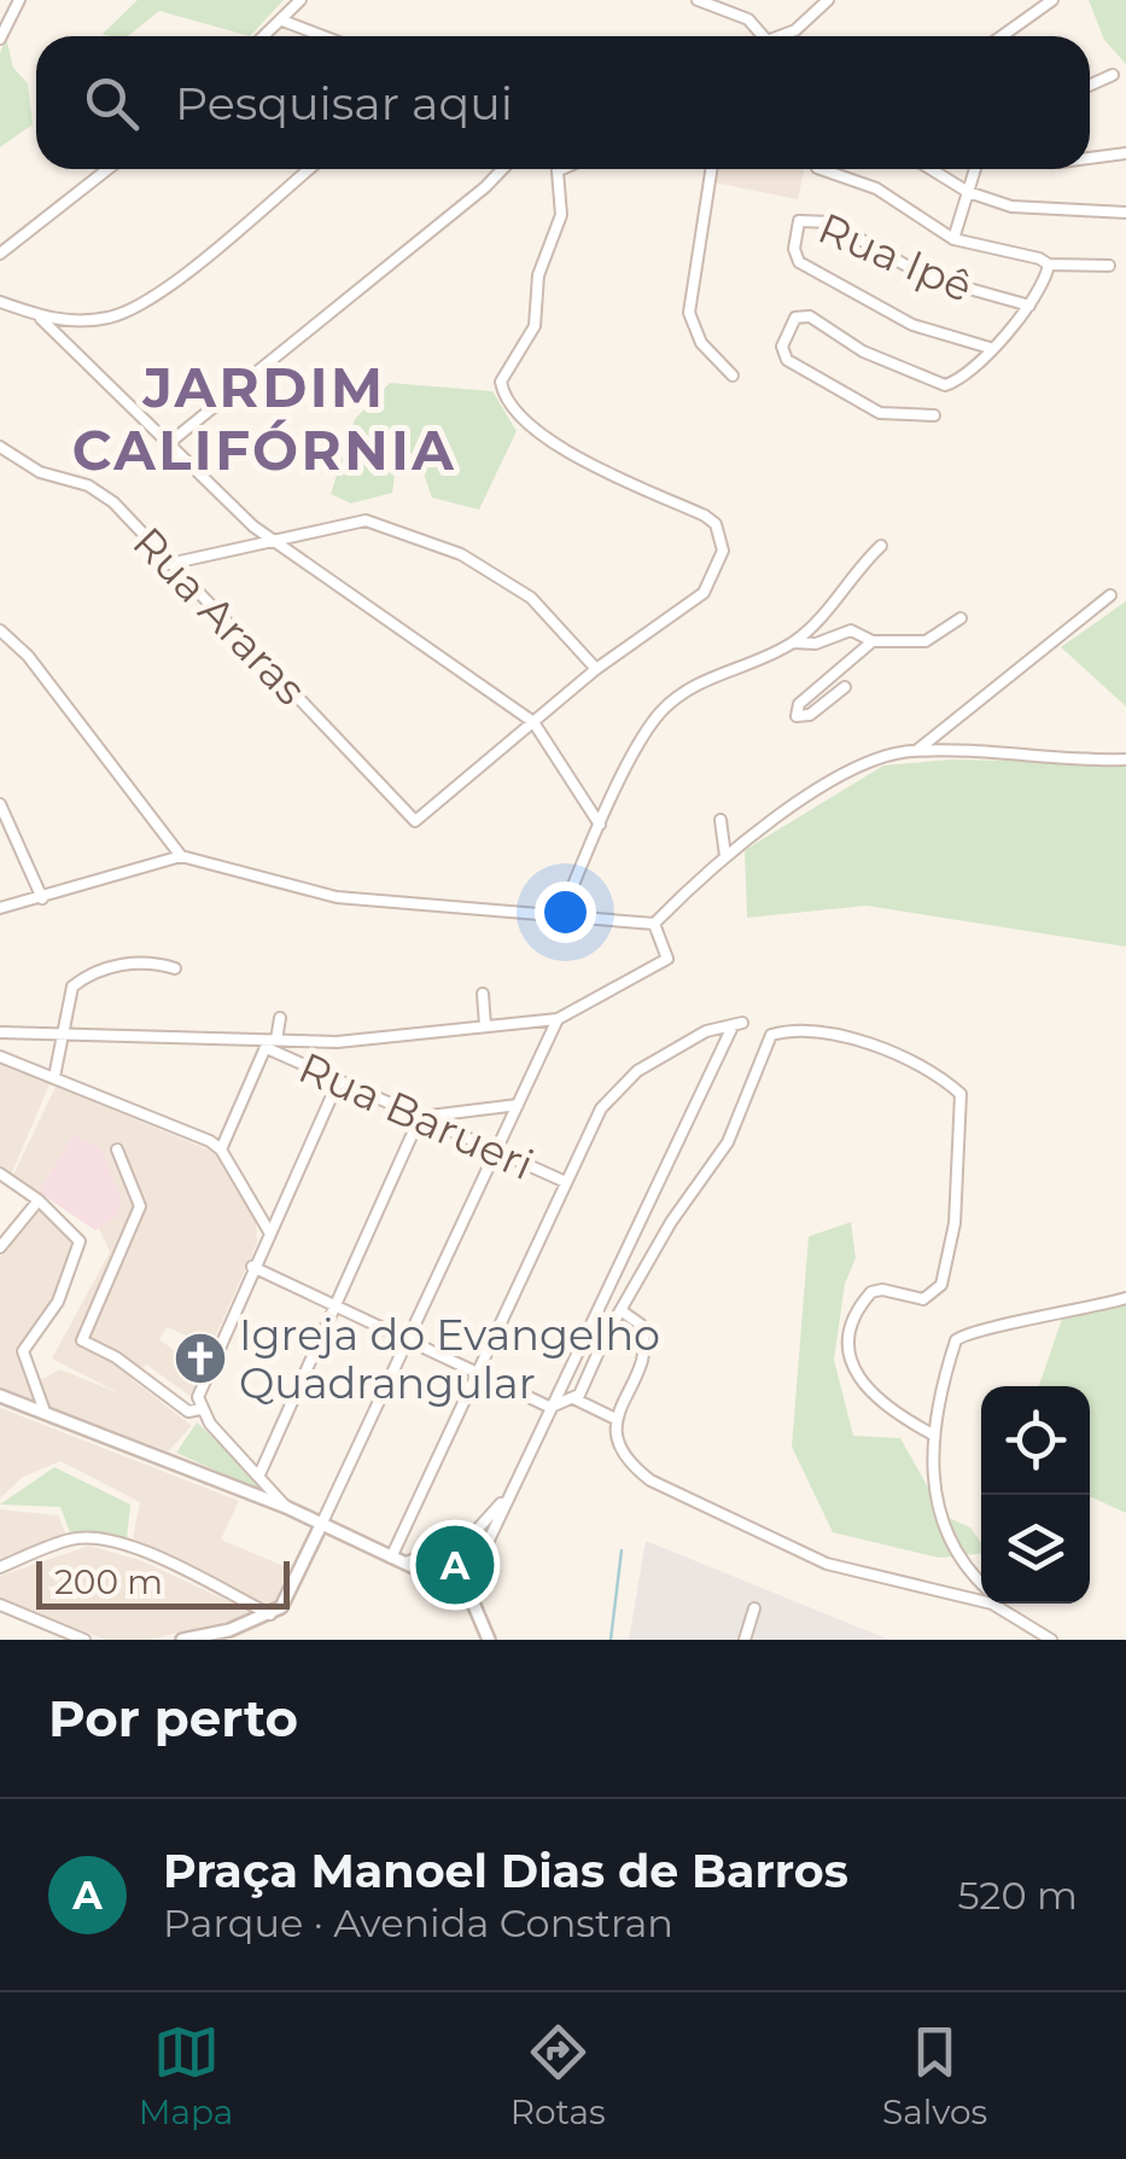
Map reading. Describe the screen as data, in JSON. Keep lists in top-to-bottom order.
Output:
{
  "streets": {
    "street": ["Rua Ipê", "Rua Araras", "Rua Barueri"]
  },
  "districts": ["JARDIM CALIFÓRNIA"],
  "places": {
    "church": ["Igreja do Evangelho Quadrangular"]
  },
  "scale_bar": "200 m",
  "page": {
    "search": "Pesquisar aqui",
    "pins": "A",
    "scale": "200 m",
    "heading": "Por perto",
    "list": [
      {
        "mark": "A",
        "name": "Praça Manoel Dias de Barros",
        "note": "Parque · Avenida Constran",
        "value": "520 m"
      }
    ],
    "nav": ["Mapa", "Rotas", "Salvos"]
  }
}
